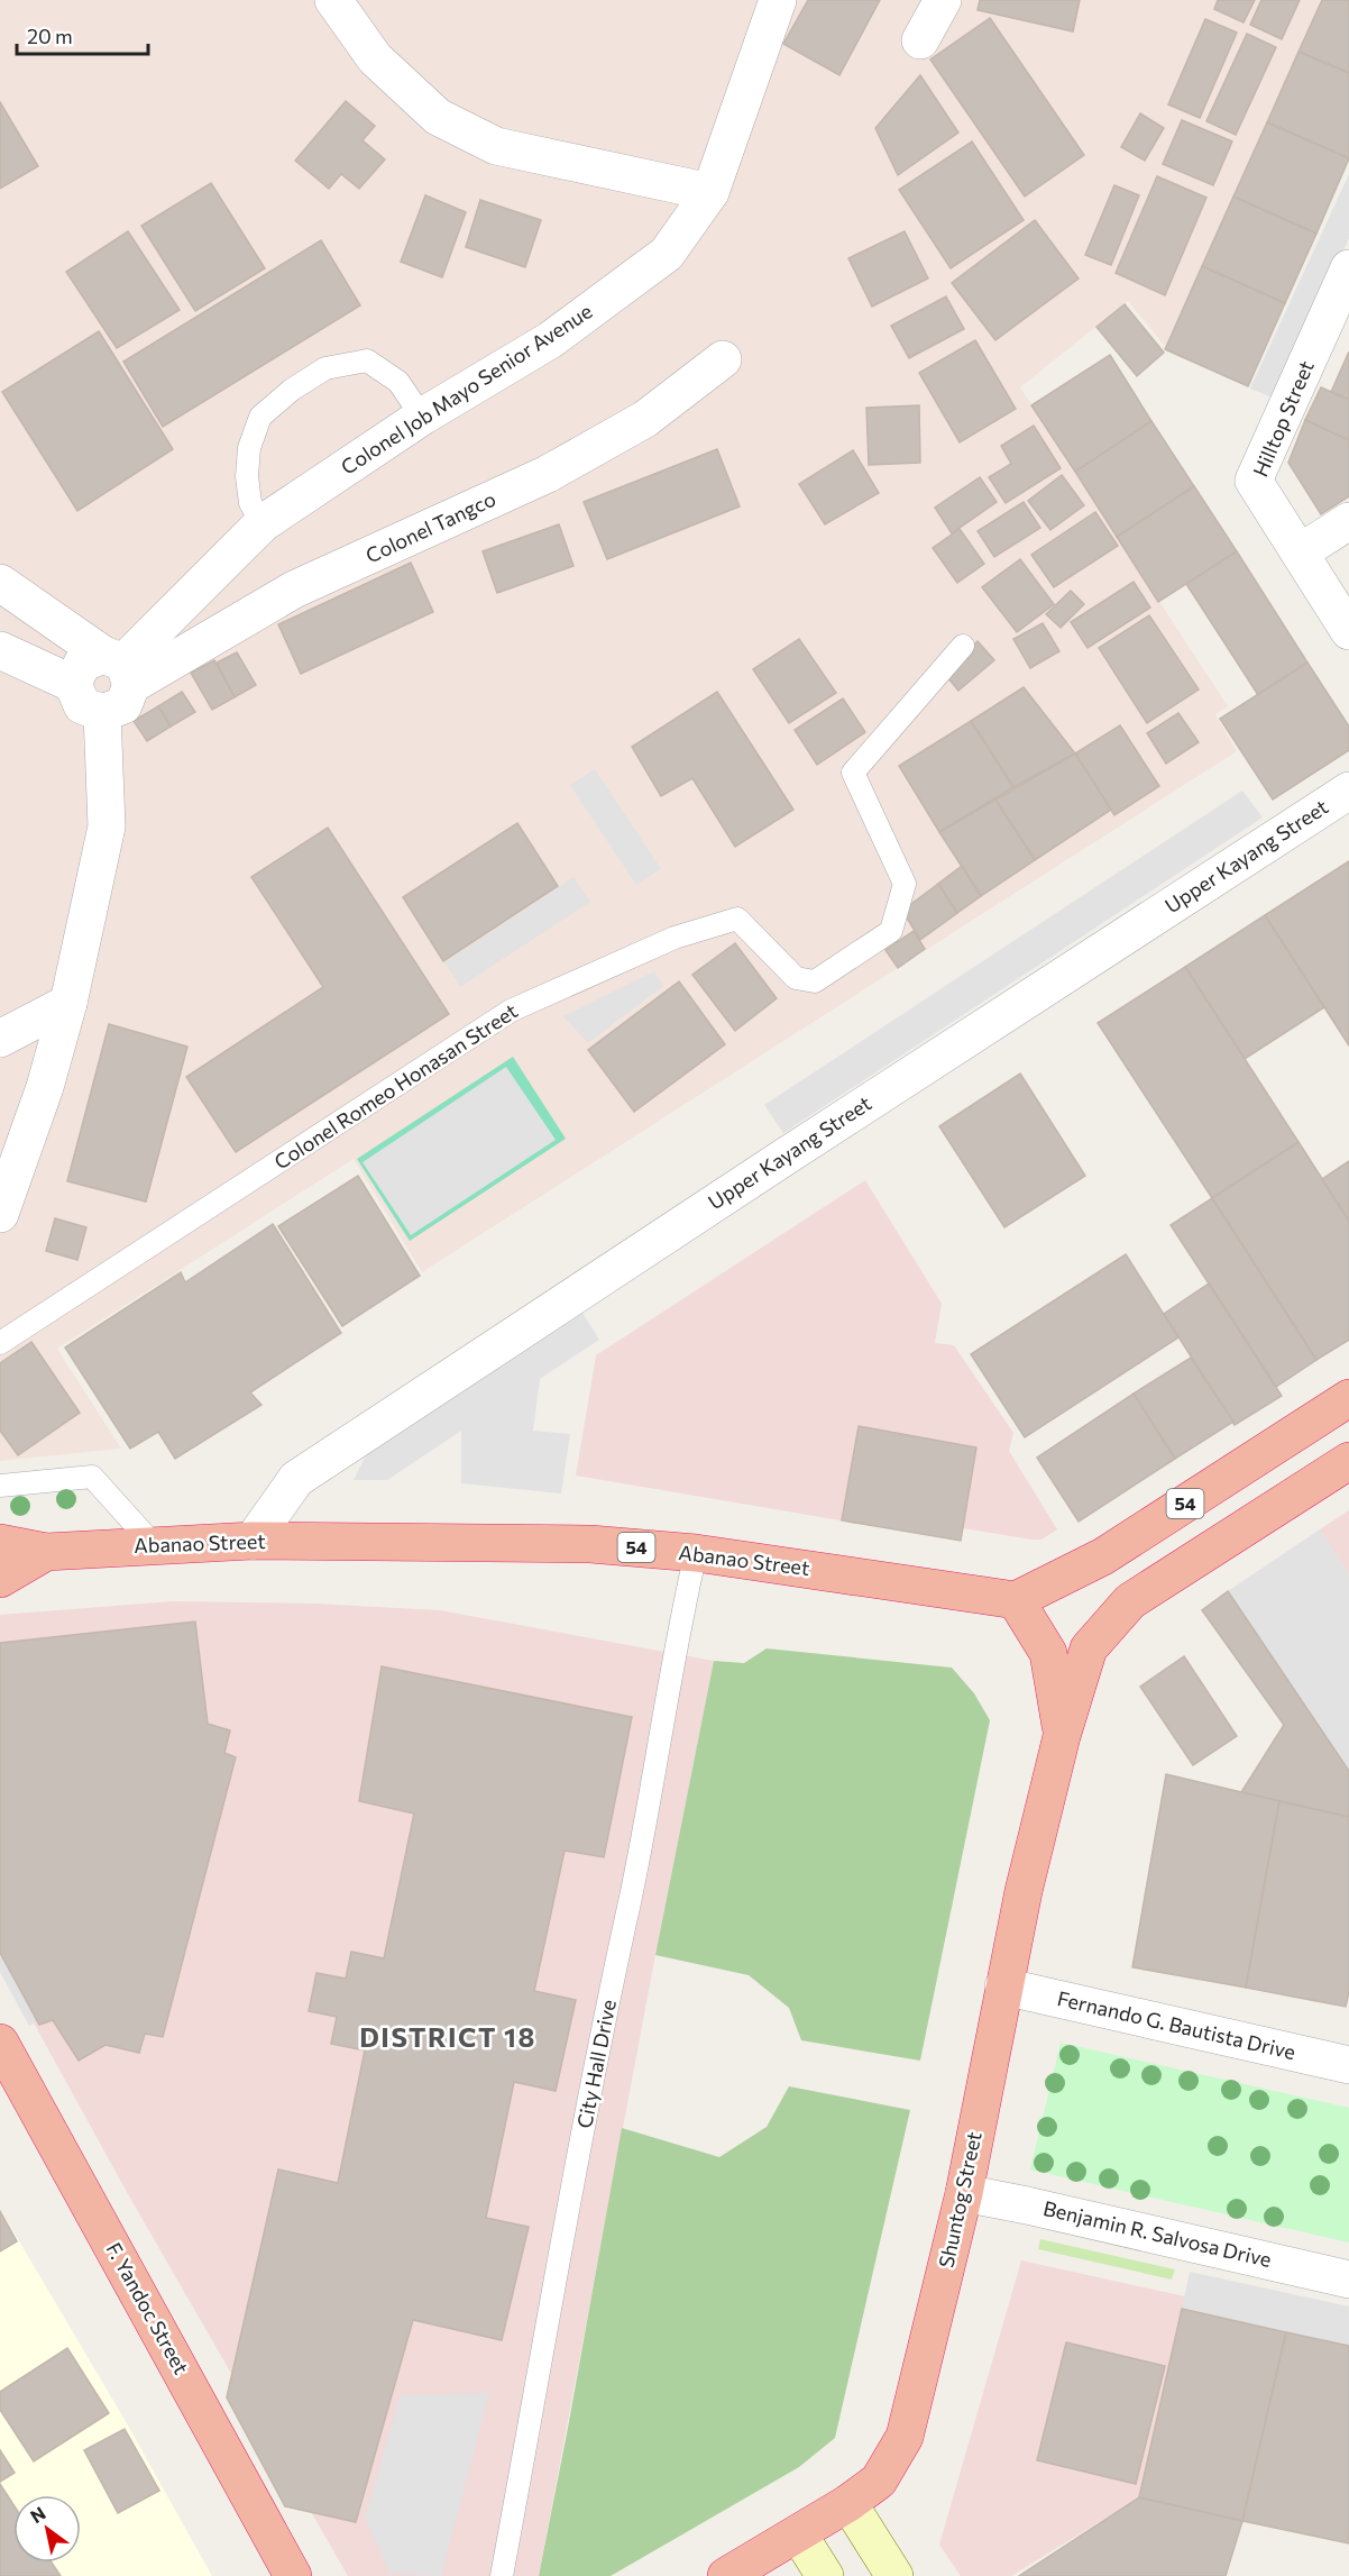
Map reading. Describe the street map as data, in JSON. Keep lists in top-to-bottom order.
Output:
{
  "streets": {
    "highway": [
      "54",
      "Abanao Street",
      "Shuntog Street",
      "F. Yandoc Street"
    ],
    "street": [
      "Colonel Job Mayo Senior Avenue",
      "Hilltop Street",
      "Colonel Tangco",
      "Upper Kayang Street",
      "Fernando G. Bautista Drive",
      "Benjamin R. Salvosa Drive"
    ],
    "lane": ["Colonel Romeo Honasan Street", "City Hall Drive"]
  },
  "crossings": [
    ["Colonel Job Mayo Senior Avenue", "Colonel Tangco"],
    ["Upper Kayang Street", "Abanao Street"],
    ["54", "Abanao Street"],
    ["54", "Shuntog Street"],
    ["Abanao Street", "City Hall Drive"],
    ["Abanao Street", "Shuntog Street"],
    ["Fernando G. Bautista Drive", "Shuntog Street"],
    ["Shuntog Street", "Benjamin R. Salvosa Drive"]
  ],
  "districts": ["DISTRICT 18"],
  "scale_bar": "20 m",
  "north": "top left"
}
